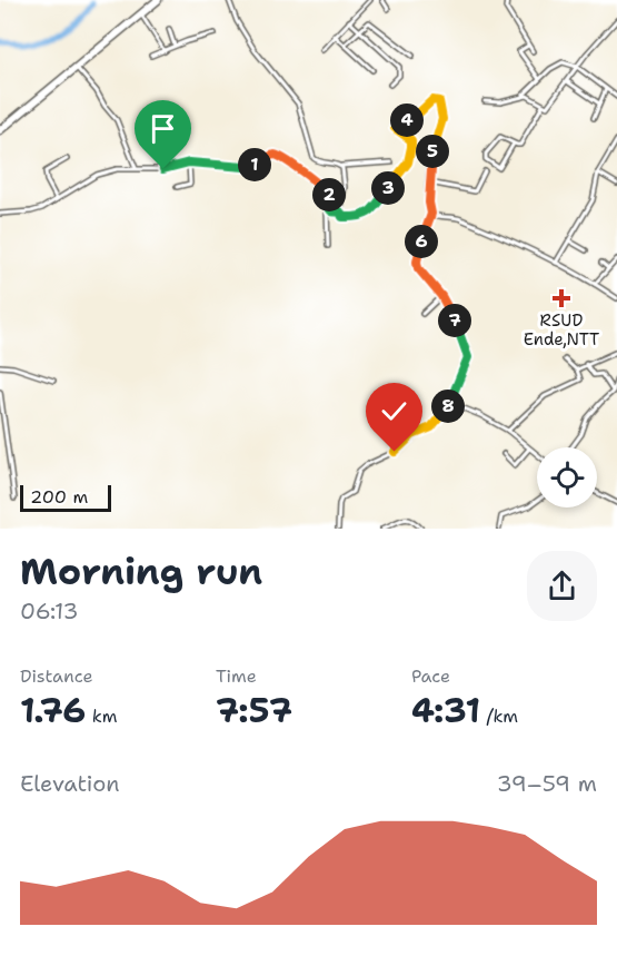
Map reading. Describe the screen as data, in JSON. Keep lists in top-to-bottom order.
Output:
{
  "places": {
    "health": ["RSUD Ende,NTT"]
  },
  "scale_bar": "200 m",
  "page": {
    "pins": [
      "4",
      "5",
      "1",
      "3",
      "2",
      "6",
      "7",
      "8"
    ],
    "scale": "200 m",
    "heading": ["Morning run", "06:13"],
    "stats": [
      ["Distance", "1.76 km"],
      ["Time", "7:57"],
      ["Pace", "4:31 /km"]
    ],
    "chart": ["Elevation", "39–59 m"]
  }
}
